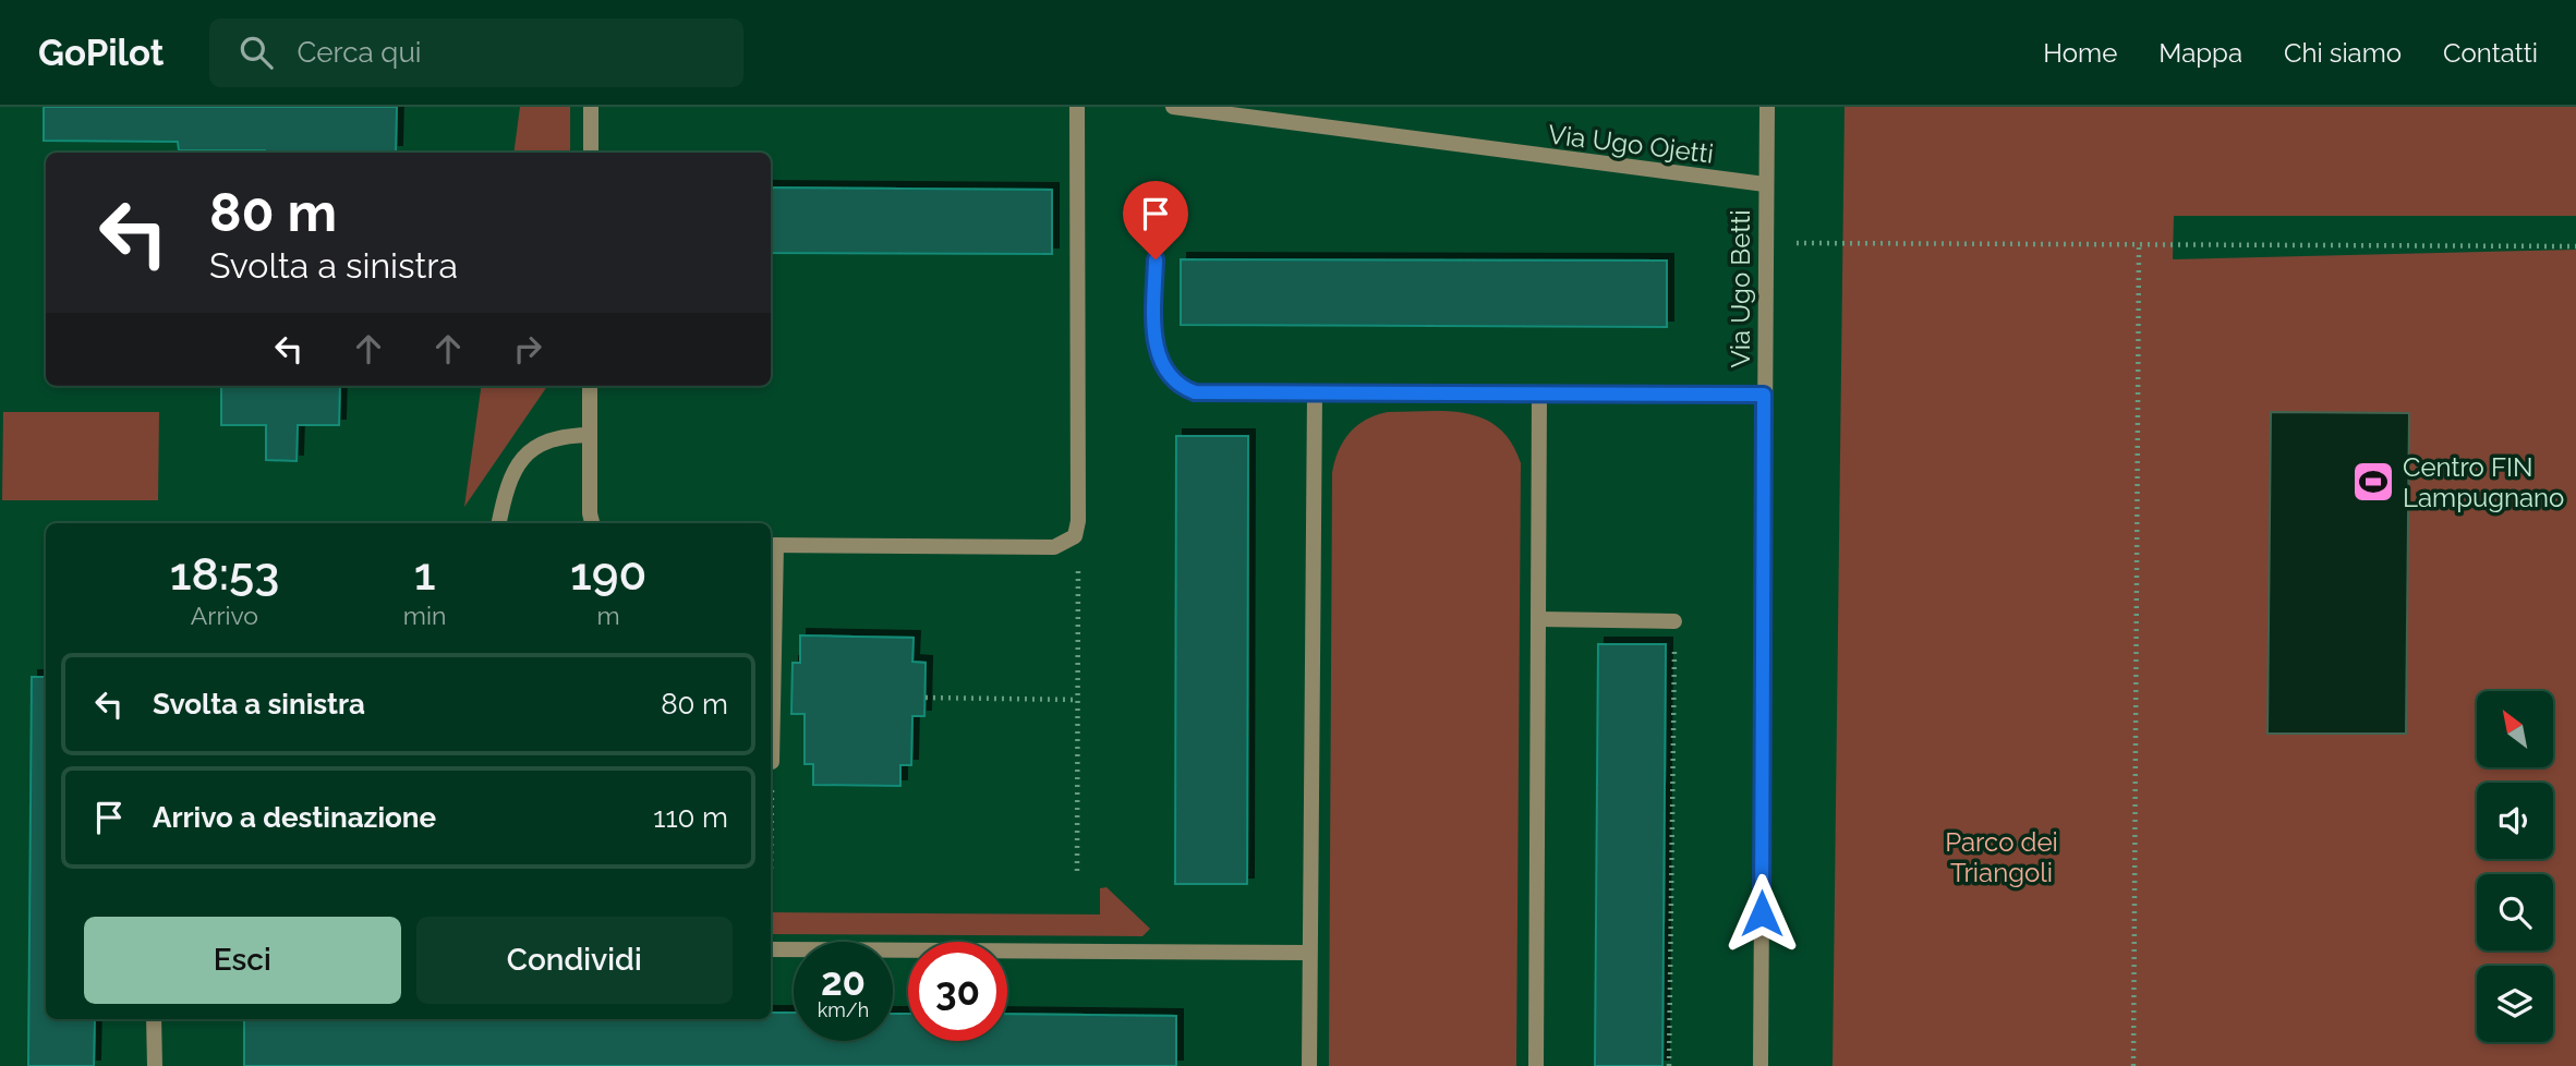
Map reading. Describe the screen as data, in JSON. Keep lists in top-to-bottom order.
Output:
{
  "streets": {
    "street": ["Via Ugo Ojetti", "Via Ugo Betti"]
  },
  "crossings": [
    ["Via Ugo Ojetti", "Via Ugo Betti"]
  ],
  "parks": ["Parco dei Triangoli"],
  "places": {
    "sports": ["Centro FIN Lampugnano"]
  },
  "north": "top left",
  "page": {
    "header": "GoPilot",
    "search": "Cerca qui",
    "nav": [
      "Home",
      "Mappa",
      "Chi siamo",
      "Contatti"
    ],
    "turn": ["80 m", "Svolta a sinistra"],
    "eta": [
      "18:53",
      "Arrivo",
      "1",
      "min",
      "190",
      "m"
    ],
    "list": [
      {
        "name": "Svolta a sinistra",
        "value": "80 m"
      },
      {
        "name": "Arrivo a destinazione",
        "value": "110 m"
      }
    ],
    "buttons": ["Esci", "Condividi"],
    "speed": "20 km/h",
    "limit": "30"
  }
}
